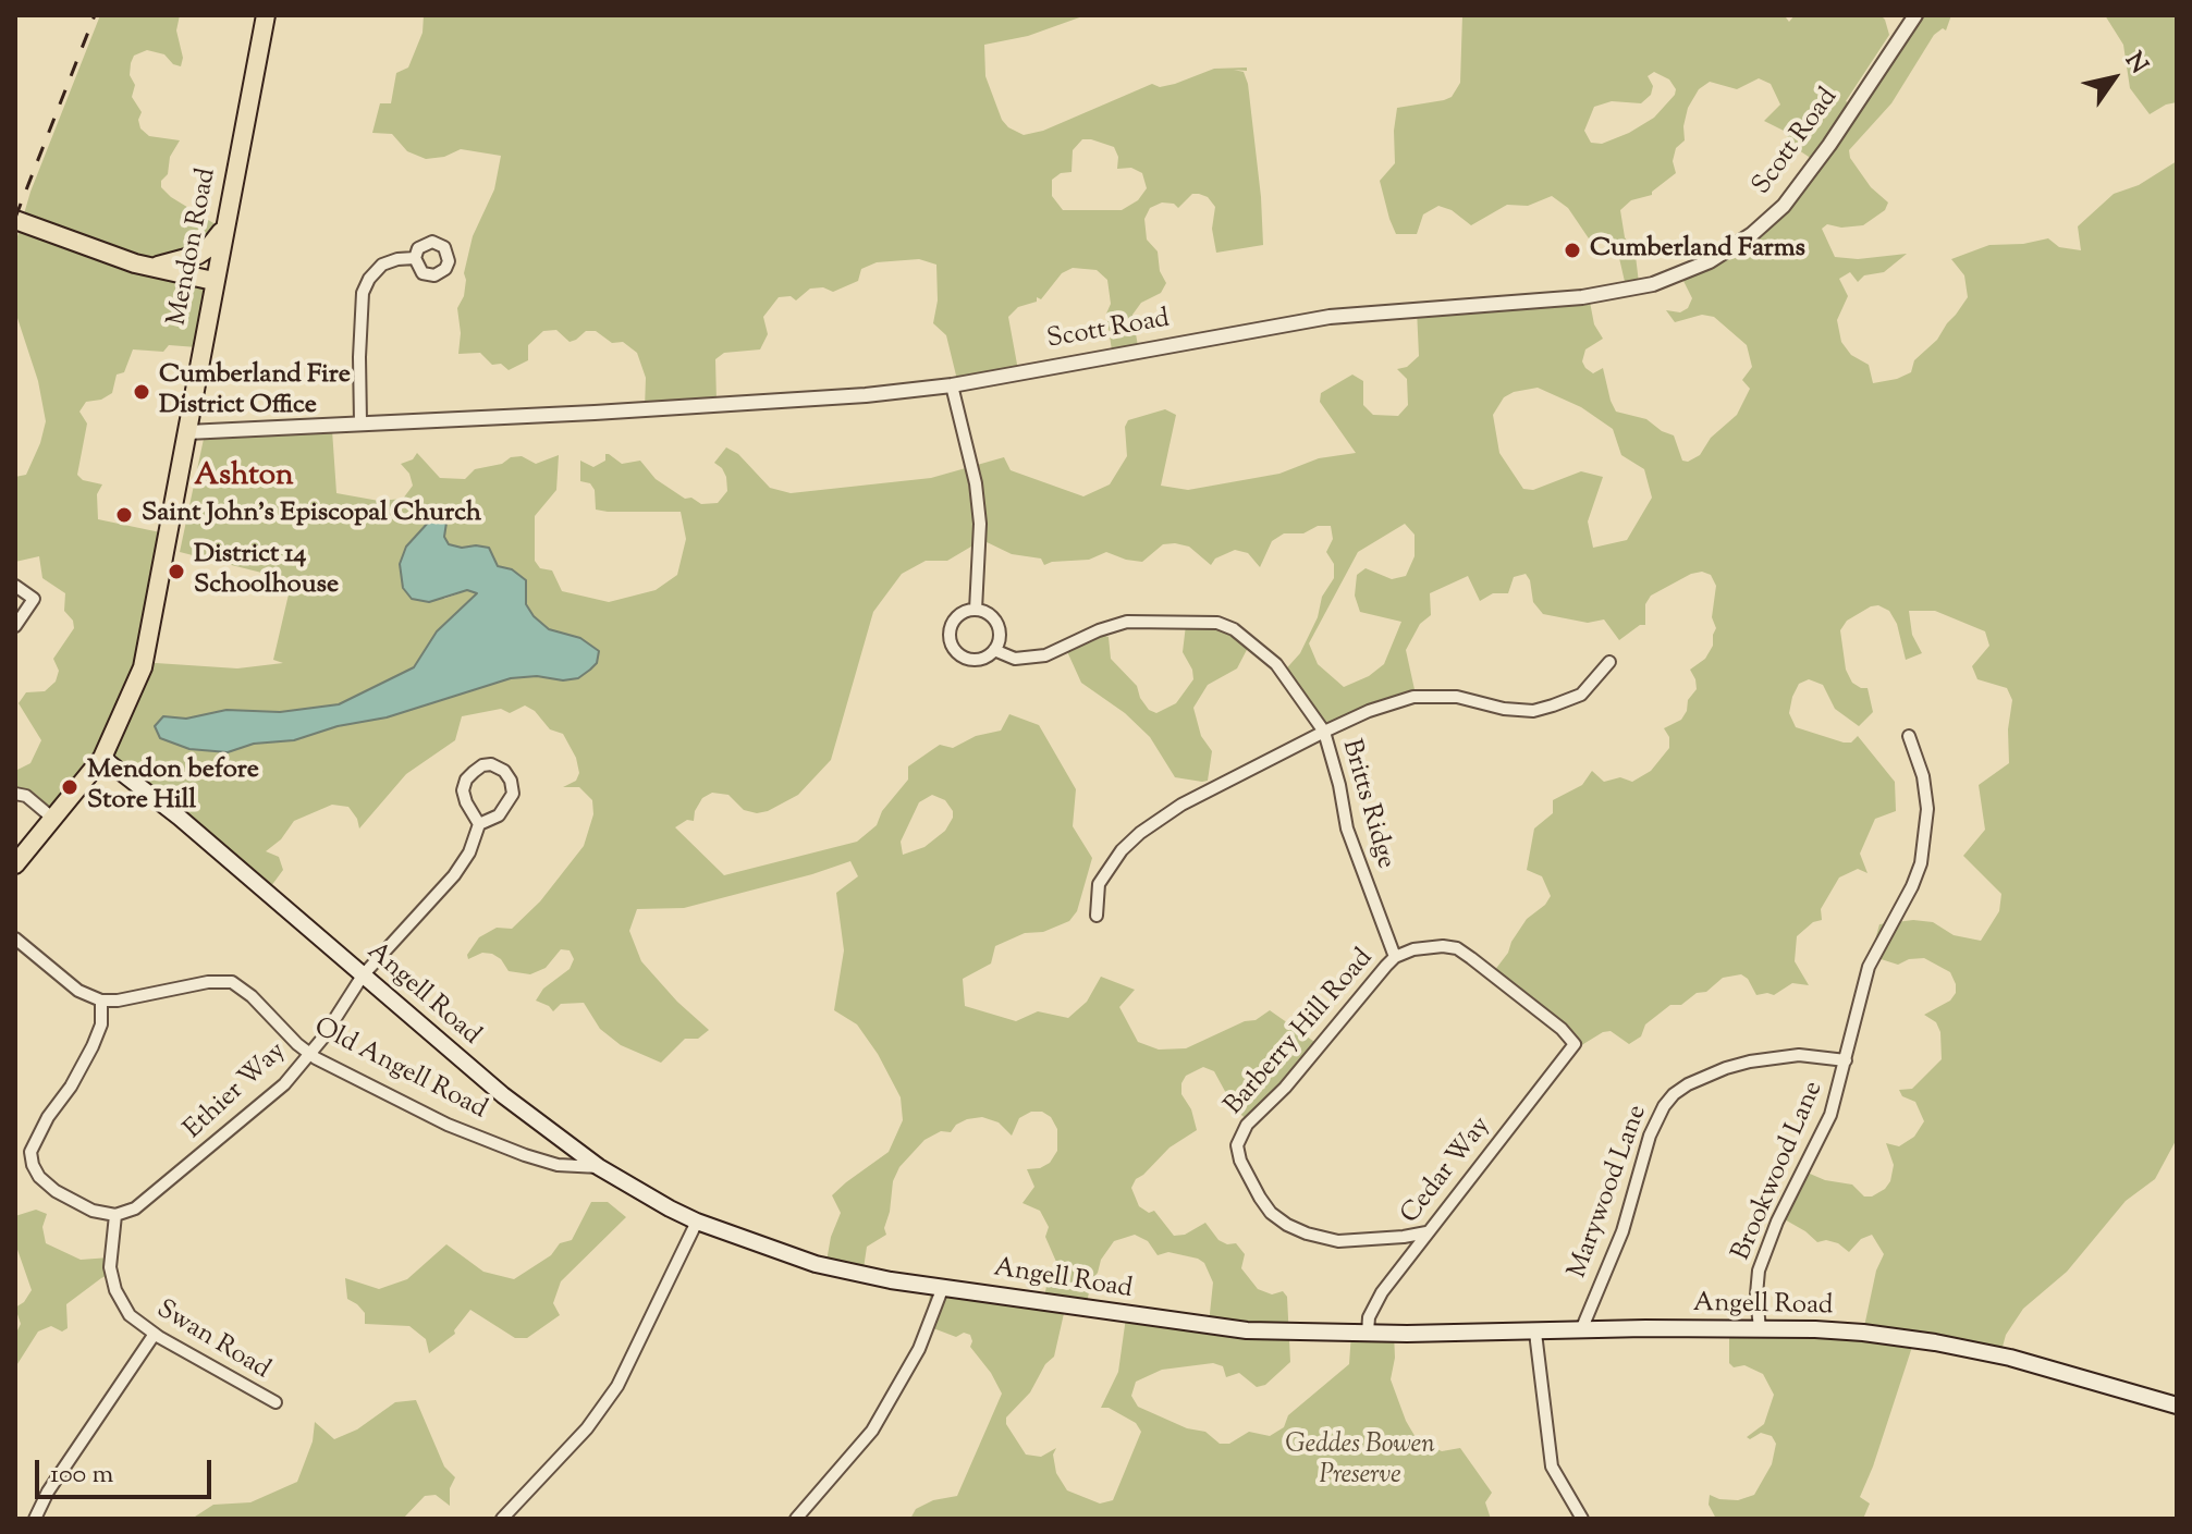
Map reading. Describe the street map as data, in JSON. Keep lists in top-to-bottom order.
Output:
{
  "streets": {
    "main road": ["Mendon Road", "Angell Road"],
    "street": [
      "Scott Road",
      "Britts Ridge",
      "Barberry Hill Road",
      "Old Angell Road",
      "Ethier Way",
      "Cedar Way",
      "Brookwood Lane",
      "Marywood Lane",
      "Swan Road"
    ]
  },
  "crossings": [
    ["Scott Road", "Mendon Road"],
    ["Mendon Road", "Angell Road"],
    ["Britts Ridge", "Barberry Hill Road"],
    ["Angell Road", "Old Angell Road"],
    ["Angell Road", "Ethier Way"],
    ["Angell Road", "Cedar Way"],
    ["Angell Road", "Brookwood Lane"],
    ["Angell Road", "Marywood Lane"],
    ["Barberry Hill Road", "Cedar Way"],
    ["Old Angell Road", "Ethier Way"],
    ["Ethier Way", "Swan Road"],
    ["Brookwood Lane", "Marywood Lane"]
  ],
  "districts": ["Ashton"],
  "parks": ["Geddes Bowen Preserve"],
  "places": [
    "Cumberland Farms",
    "Cumberland Fire District Office",
    "Saint John's Episcopal Church",
    "District 14 Schoolhouse",
    "Mendon before Store Hill"
  ],
  "scale_bar": "100 m",
  "north": "top right"
}
